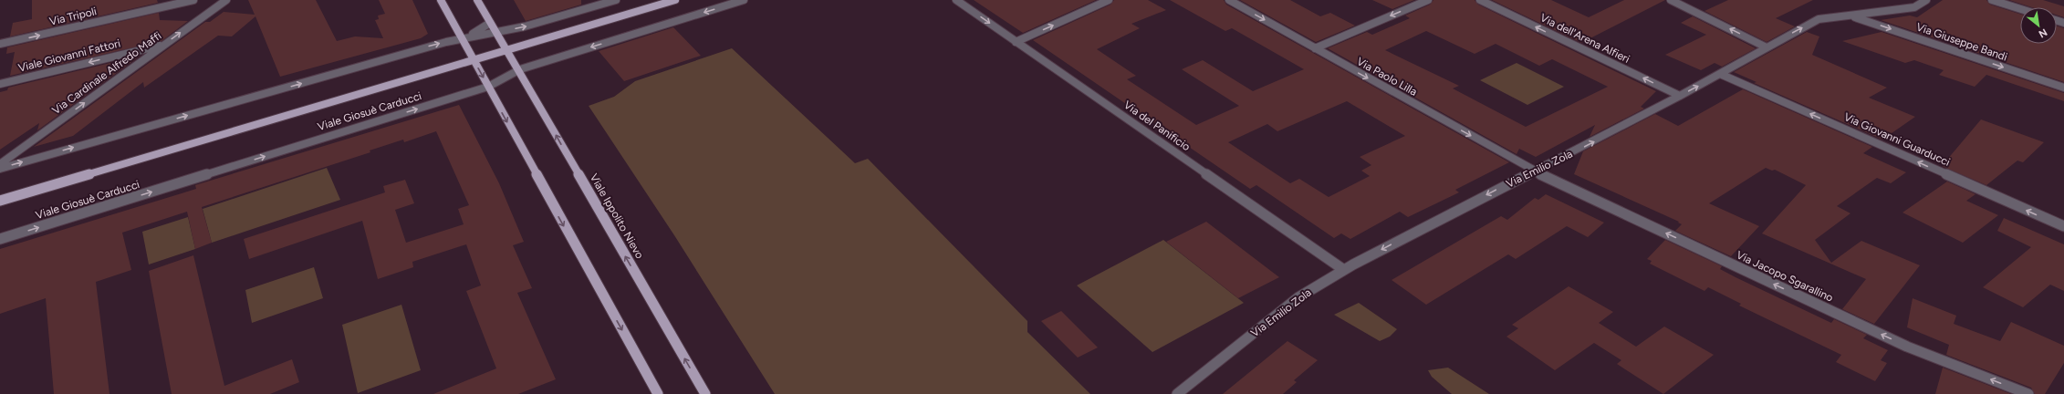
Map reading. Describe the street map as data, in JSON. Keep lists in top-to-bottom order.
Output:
{
  "streets": {
    "main road": ["Viale Giosuè Carducci", "Viale Ippolito Nievo"],
    "street": [
      "Via Tripoli",
      "Via dell'Arena Alfieri",
      "Via Giuseppe Bandi",
      "Viale Giovanni Fattori",
      "Via Cardinale Alfredo Maffi",
      "Via Paolo Lilla",
      "Via del Panificio",
      "Via Giovanni Guarducci",
      "Via Emilio Zola",
      "Via Jacopo Sgarallino"
    ]
  },
  "crossings": [
    ["Via dell'Arena Alfieri", "Via Emilio Zola"],
    ["Via Giuseppe Bandi", "Via Emilio Zola"],
    ["Viale Giovanni Fattori", "Via Cardinale Alfredo Maffi"],
    ["Via Paolo Lilla", "Via Emilio Zola"],
    ["Via Paolo Lilla", "Via Jacopo Sgarallino"],
    ["Viale Giosuè Carducci", "Viale Ippolito Nievo"],
    ["Via del Panificio", "Via Emilio Zola"],
    ["Via Giovanni Guarducci", "Via Emilio Zola"],
    ["Via Emilio Zola", "Via Jacopo Sgarallino"]
  ],
  "one_way": [
    "Via Tripoli",
    "Via dell'Arena Alfieri",
    "Via Giuseppe Bandi",
    "Via Paolo Lilla",
    "Via Giovanni Guarducci",
    "Via Jacopo Sgarallino"
  ],
  "north": "bottom right"
}
